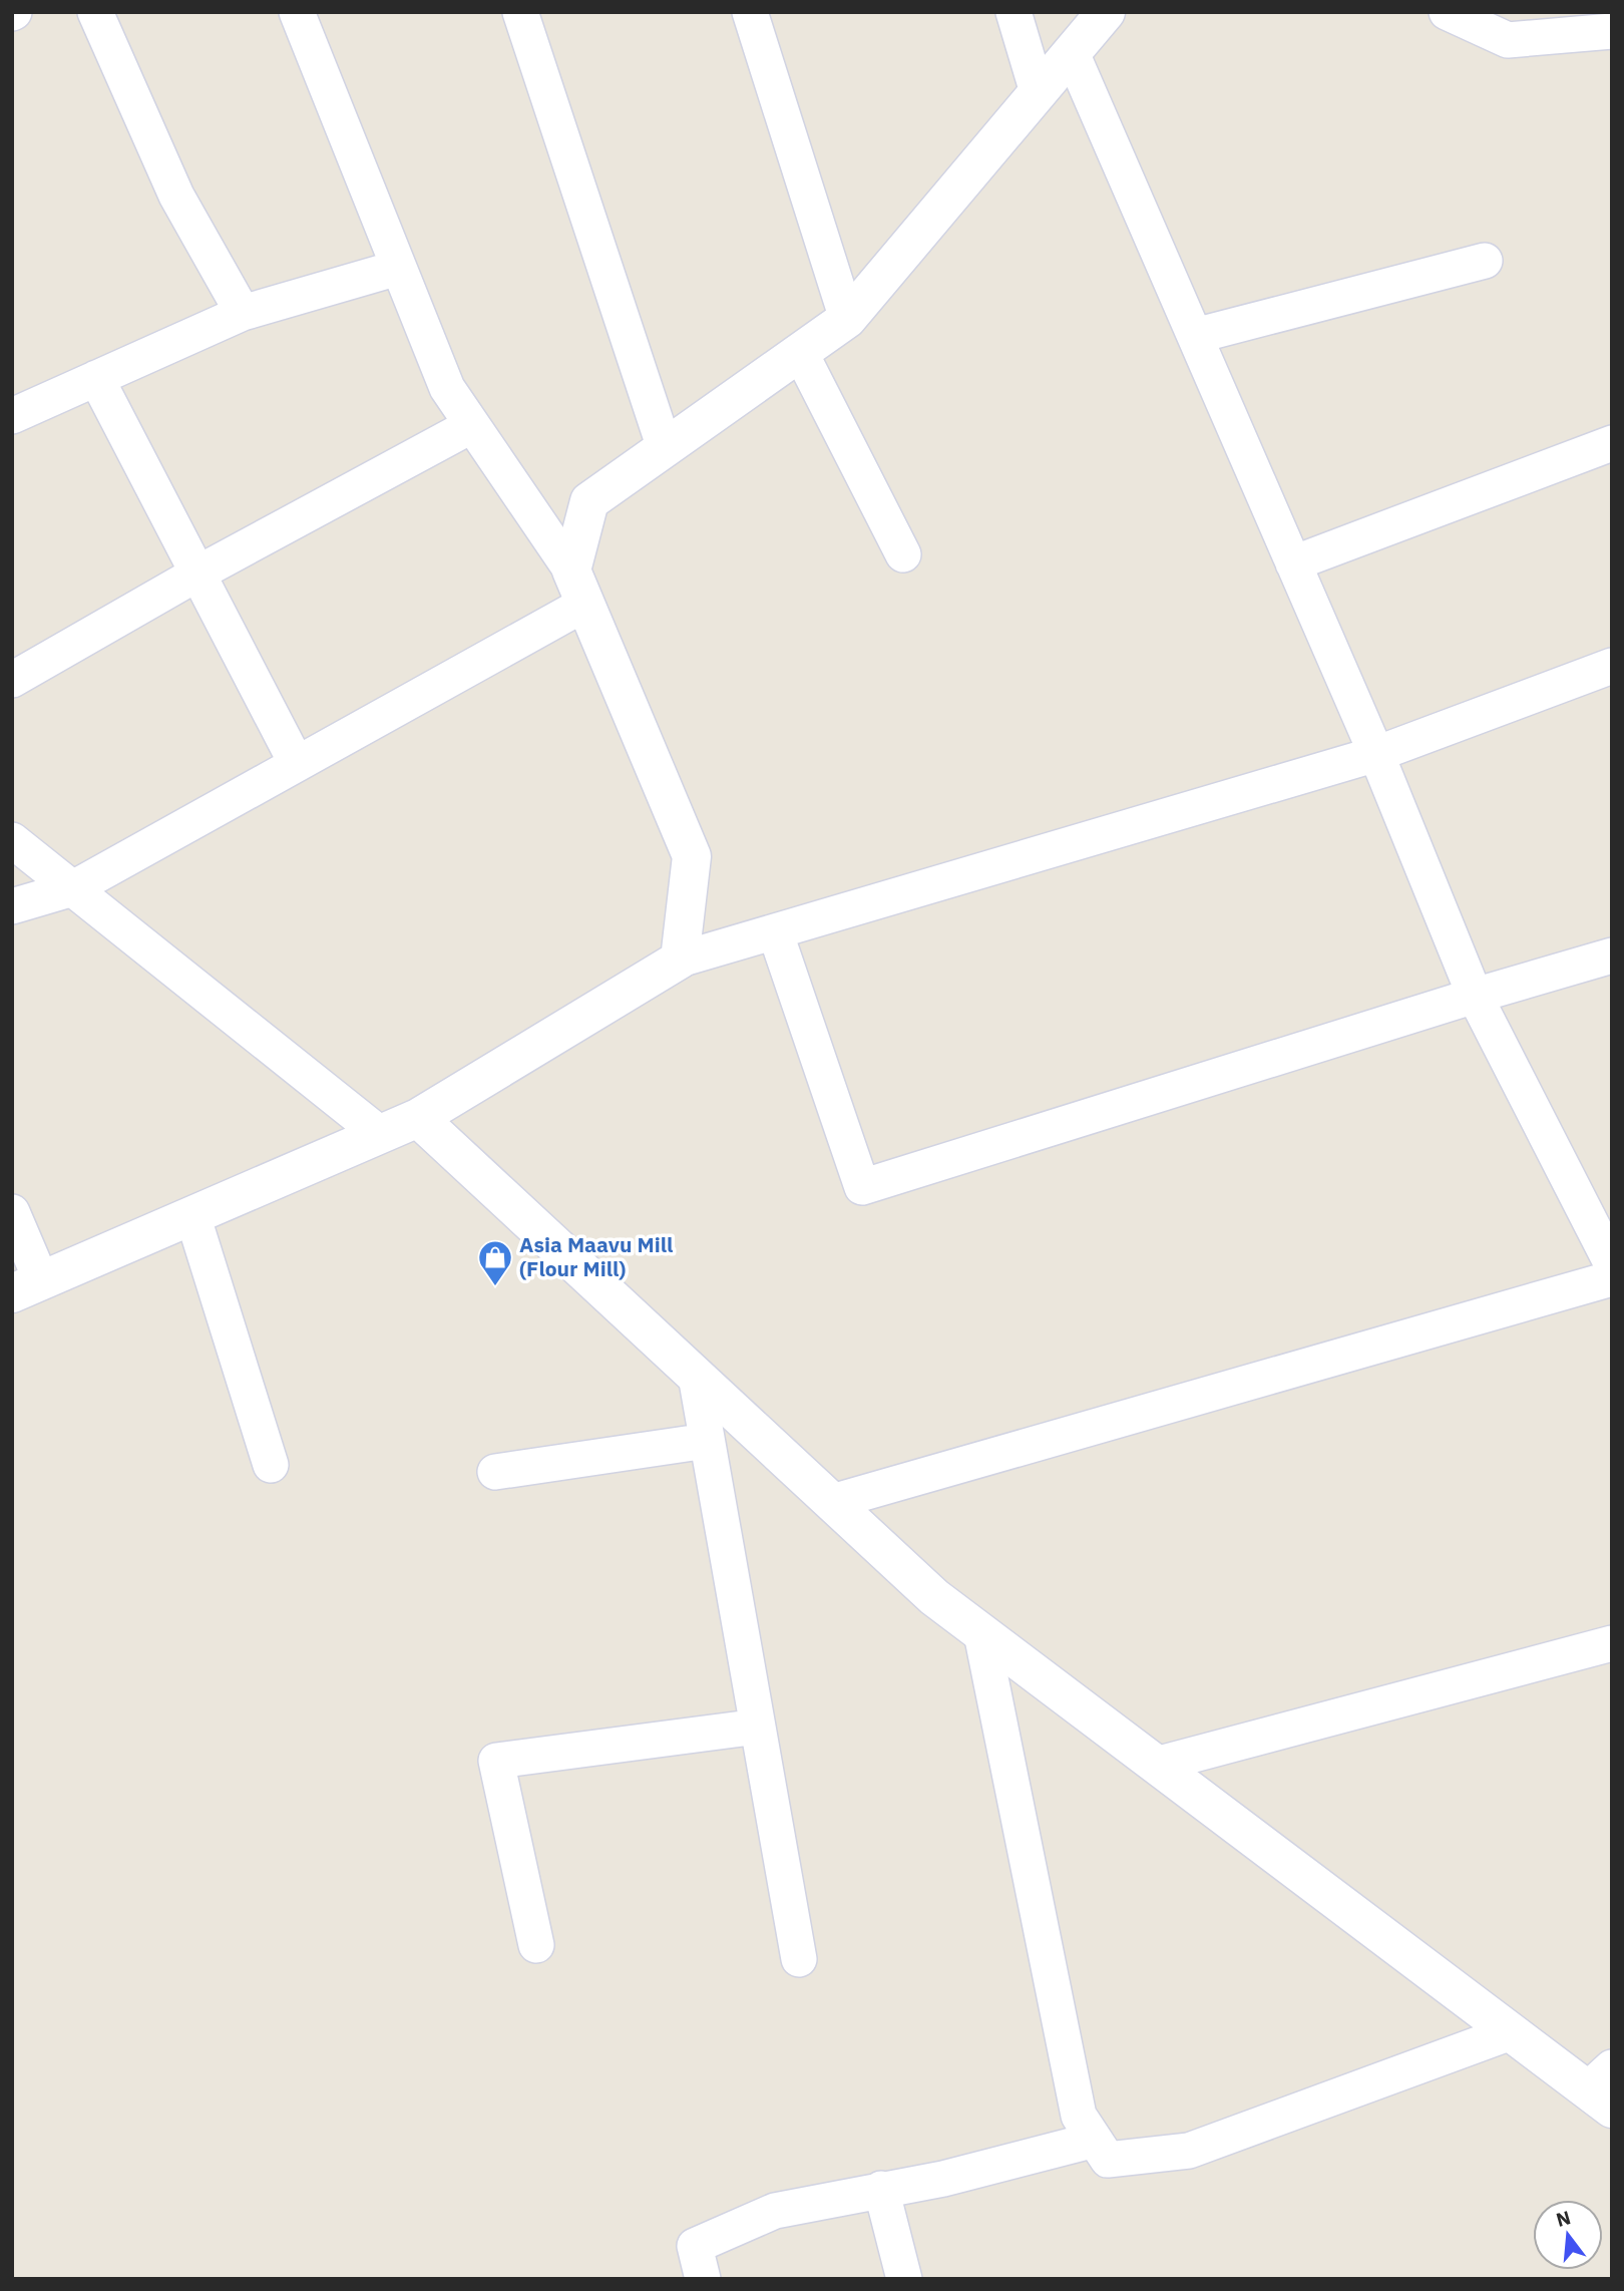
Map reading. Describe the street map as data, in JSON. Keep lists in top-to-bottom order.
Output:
{
  "places": {
    "shop": ["Asia Maavu Mill (Flour Mill)"]
  },
  "north": "top"
}
